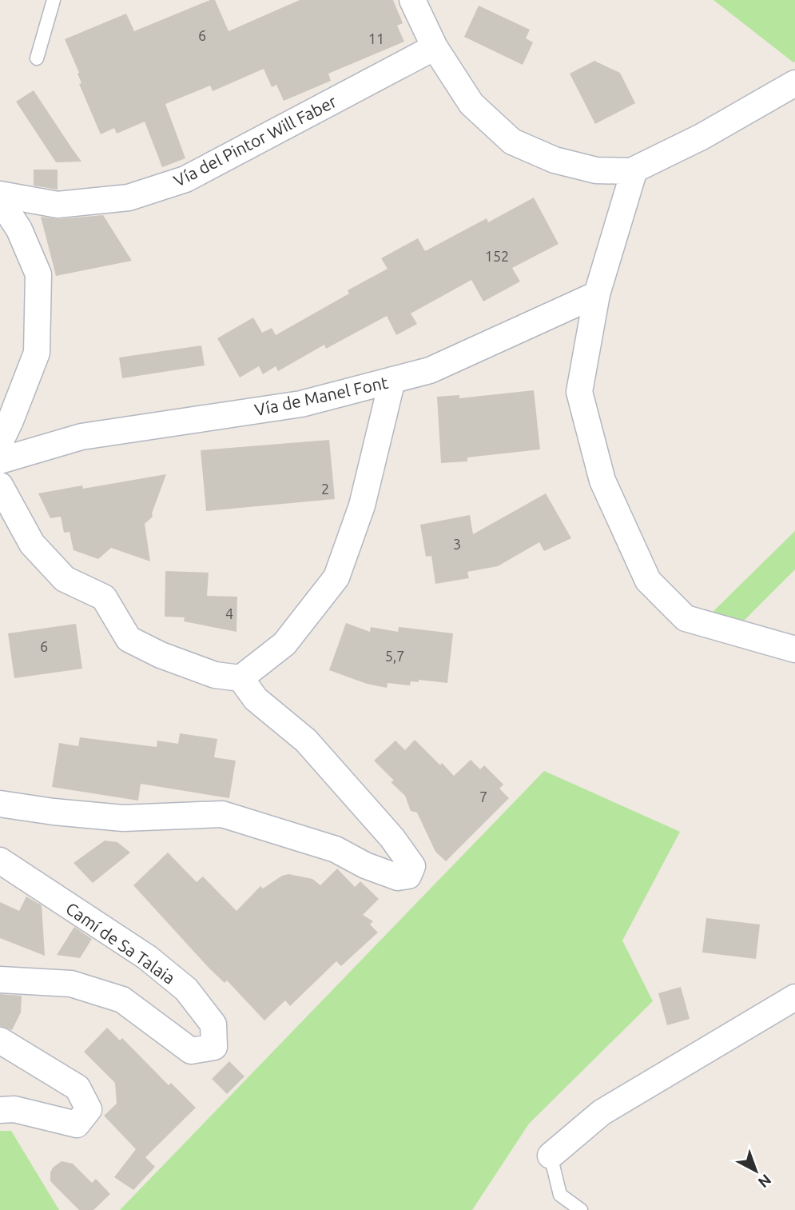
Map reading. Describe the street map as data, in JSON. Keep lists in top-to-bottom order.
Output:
{
  "streets": {
    "street": ["Vía del Pintor Will Faber", "Vía de Manel Font", "Camí de Sa Talaia"]
  },
  "house_numbers": [
    "6",
    "11",
    "152",
    "2",
    "3",
    "4",
    "6",
    "5,7",
    "7"
  ],
  "north": "bottom right"
}
